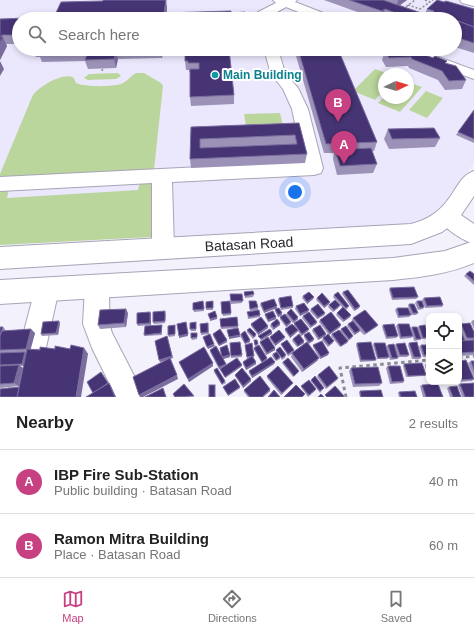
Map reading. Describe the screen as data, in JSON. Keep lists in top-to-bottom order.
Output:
{
  "streets": {
    "main road": ["Batasan Road"]
  },
  "places": ["Main Building"],
  "north": "right",
  "page": {
    "search": "Search here",
    "pins": ["B", "A"],
    "heading": ["Nearby", "2 results"],
    "list": [
      {
        "mark": "A",
        "name": "IBP Fire Sub-Station",
        "note": "Public building · Batasan Road",
        "value": "40 m"
      },
      {
        "mark": "B",
        "name": "Ramon Mitra Building",
        "note": "Place · Batasan Road",
        "value": "60 m"
      }
    ],
    "nav": ["Map", "Directions", "Saved"]
  }
}
